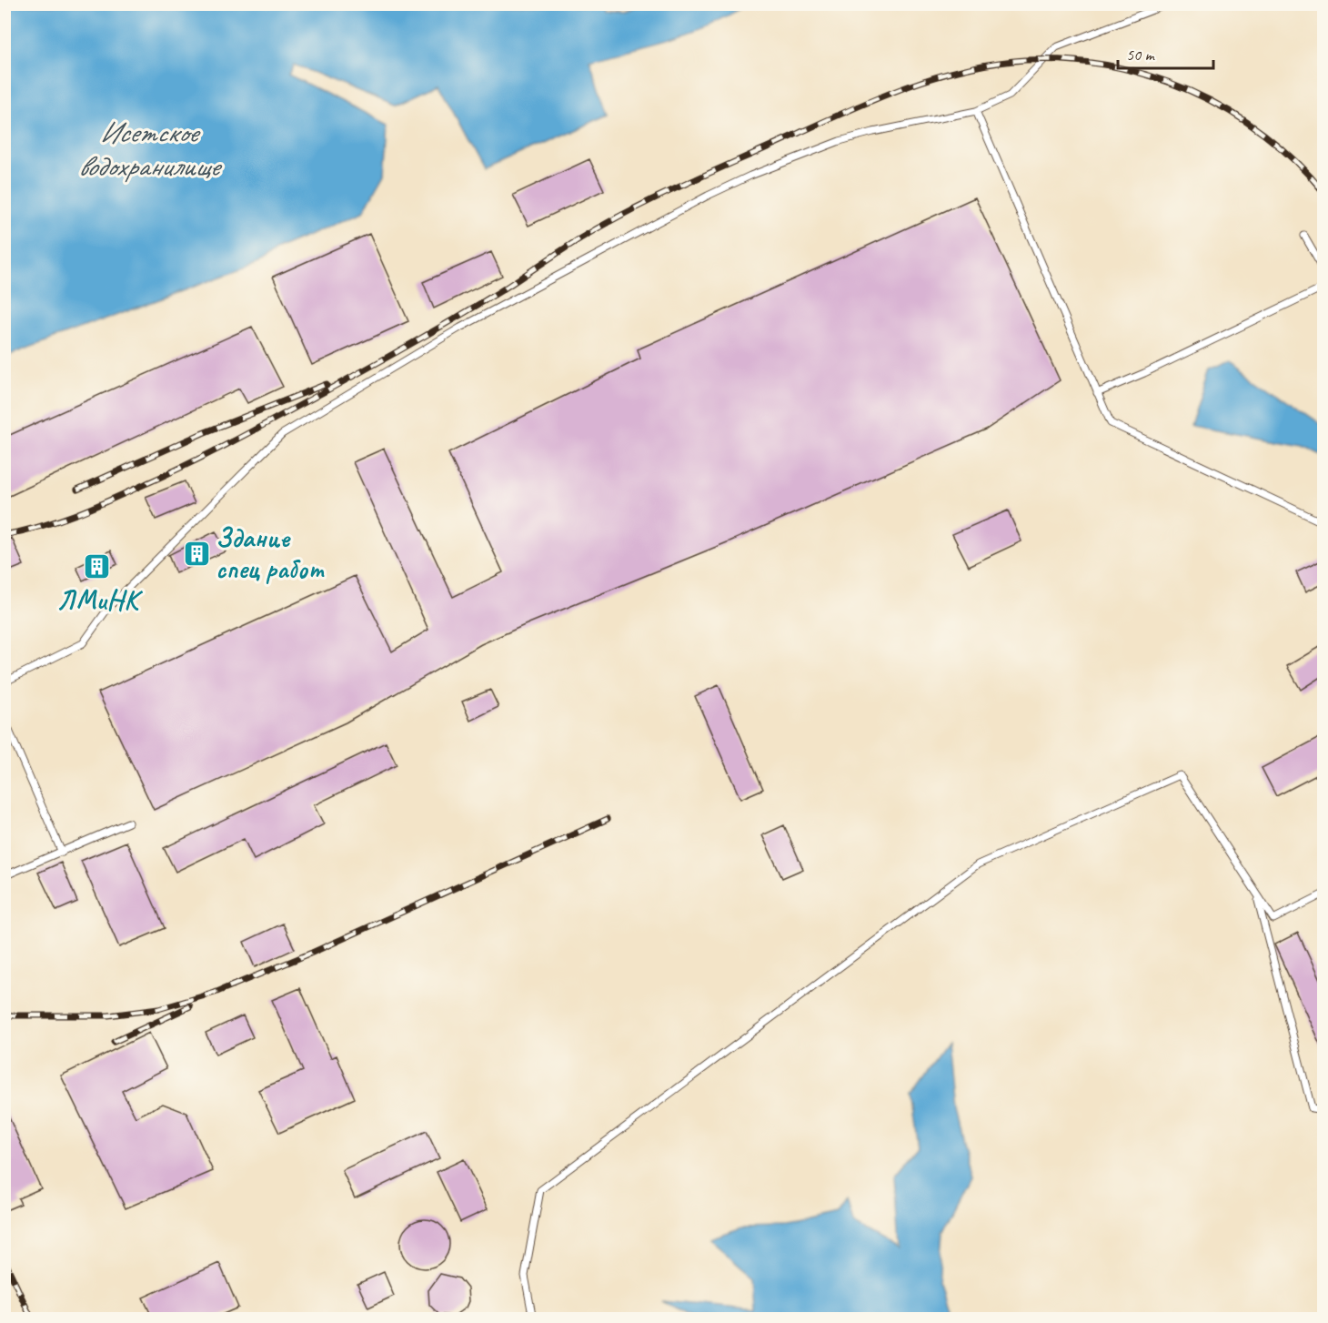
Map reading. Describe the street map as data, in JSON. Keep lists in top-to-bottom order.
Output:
{
  "water": ["Исетское водохранилище"],
  "places": {
    "building": ["Здание спец работ", "ЛМиНК"]
  },
  "scale_bar": "50 m"
}
